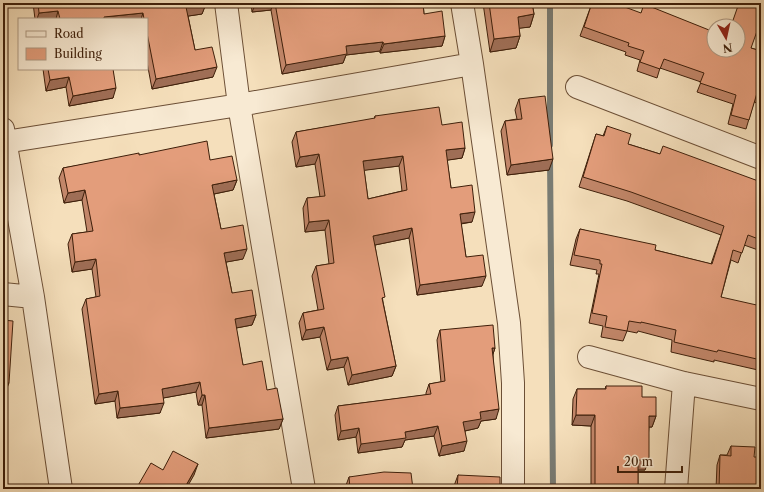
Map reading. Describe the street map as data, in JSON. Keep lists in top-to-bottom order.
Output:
{
  "legend": ["Road", "Building"],
  "scale_bar": "20 m",
  "north": "bottom"
}
